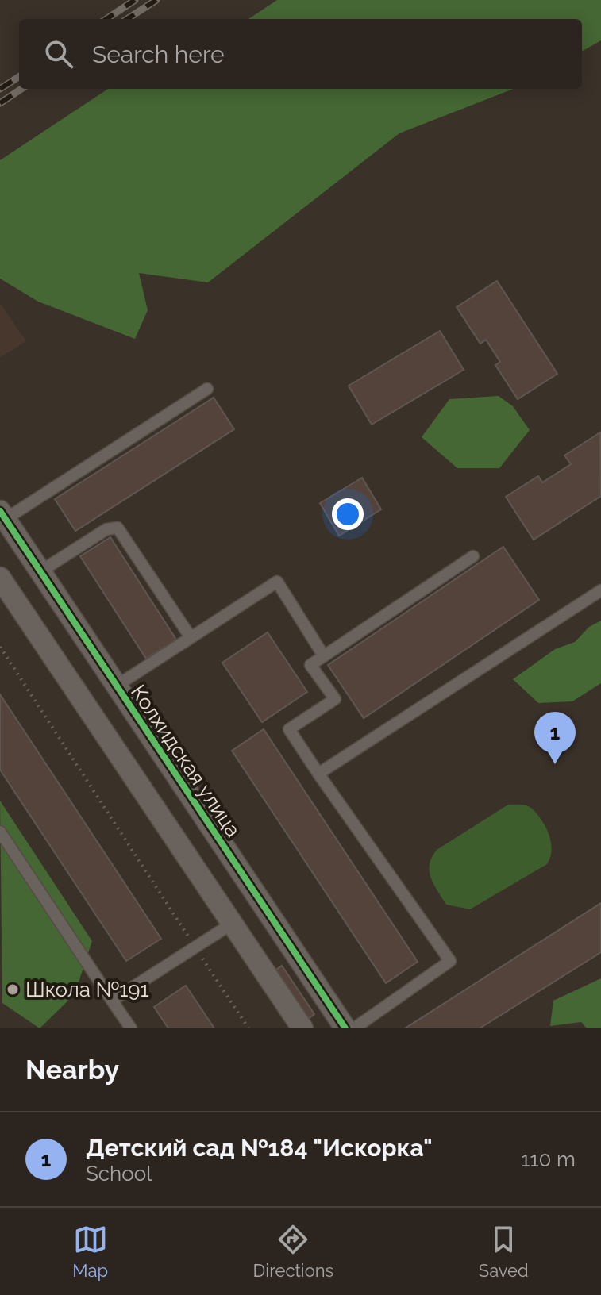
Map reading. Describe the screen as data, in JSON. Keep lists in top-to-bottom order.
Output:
{
  "streets": {
    "street": ["Колхидская улица"]
  },
  "places": ["Школа №191"],
  "page": {
    "search": "Search here",
    "pins": "1",
    "heading": "Nearby",
    "list": [
      {
        "mark": "1",
        "name": "Детский сад №184 \"Искорка\"",
        "note": "School",
        "value": "110 m"
      }
    ],
    "nav": ["Map", "Directions", "Saved"]
  }
}
